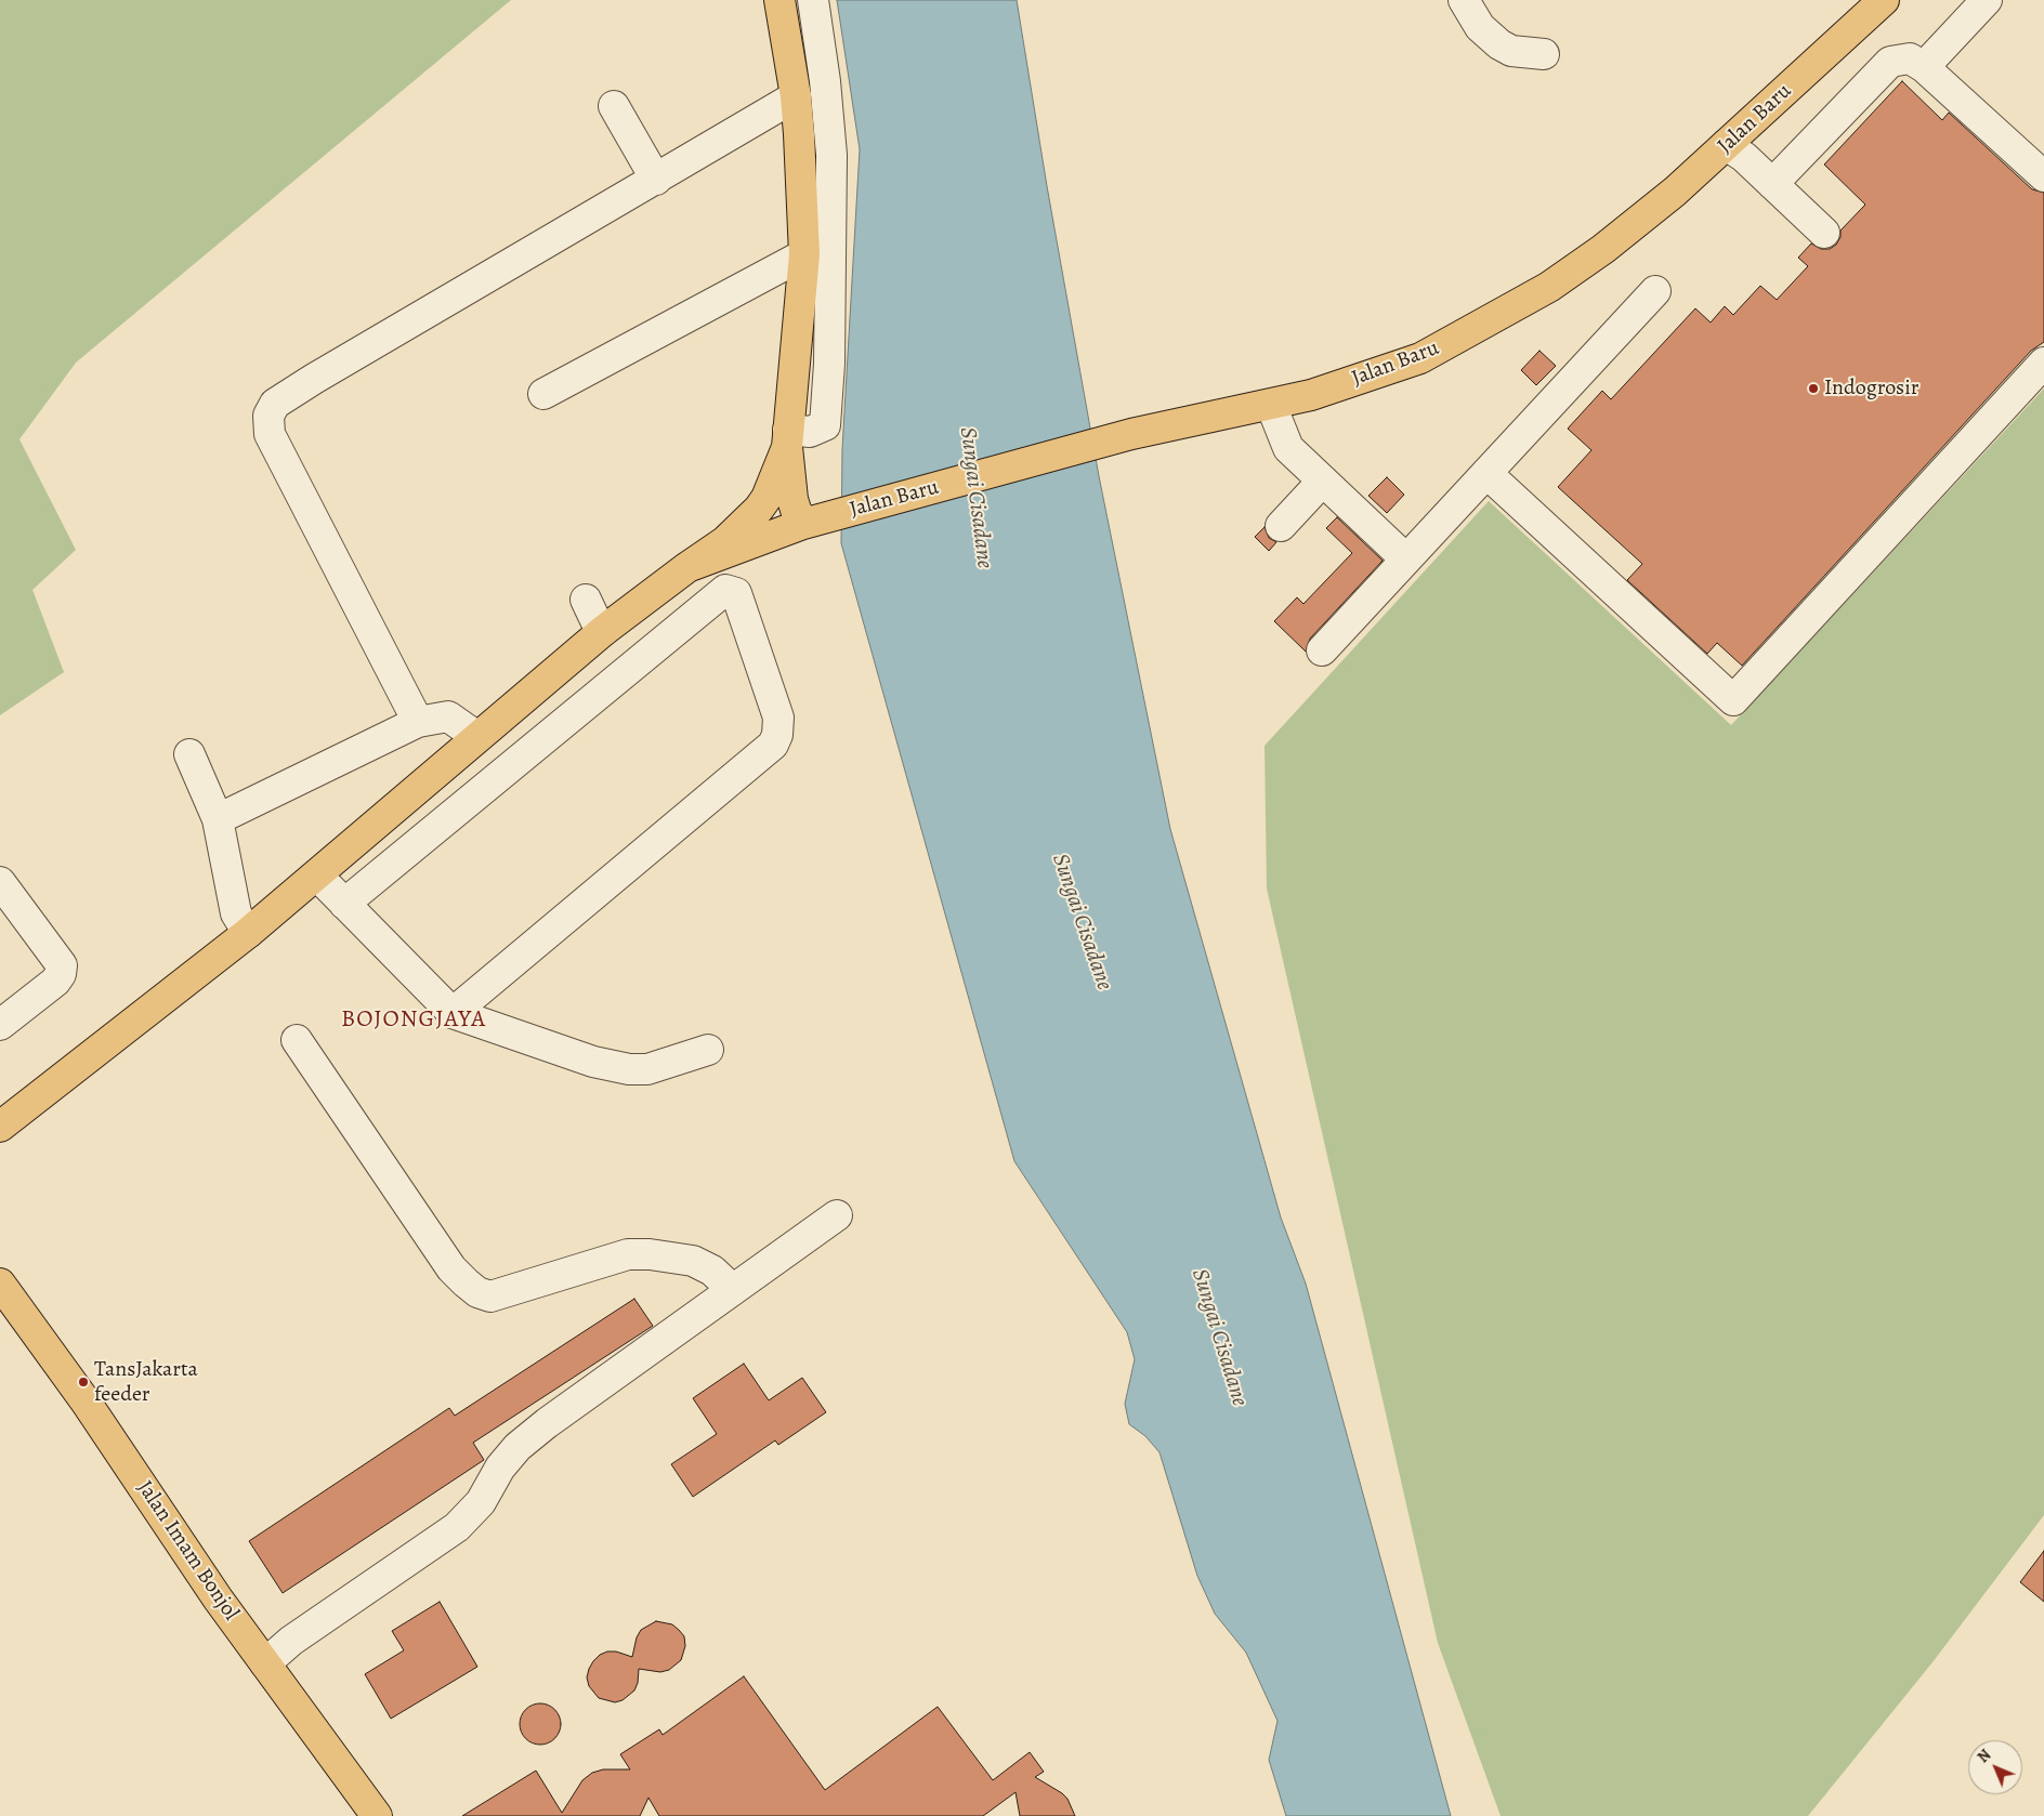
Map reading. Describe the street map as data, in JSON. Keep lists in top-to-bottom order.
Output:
{
  "streets": {
    "main road": ["Jalan Baru", "Jalan Imam Bonjol"]
  },
  "districts": ["BOJONGJAYA"],
  "water": ["Sungai Cisadane"],
  "places": ["Indogrosir", "TansJakarta feeder"],
  "north": "top left"
}
